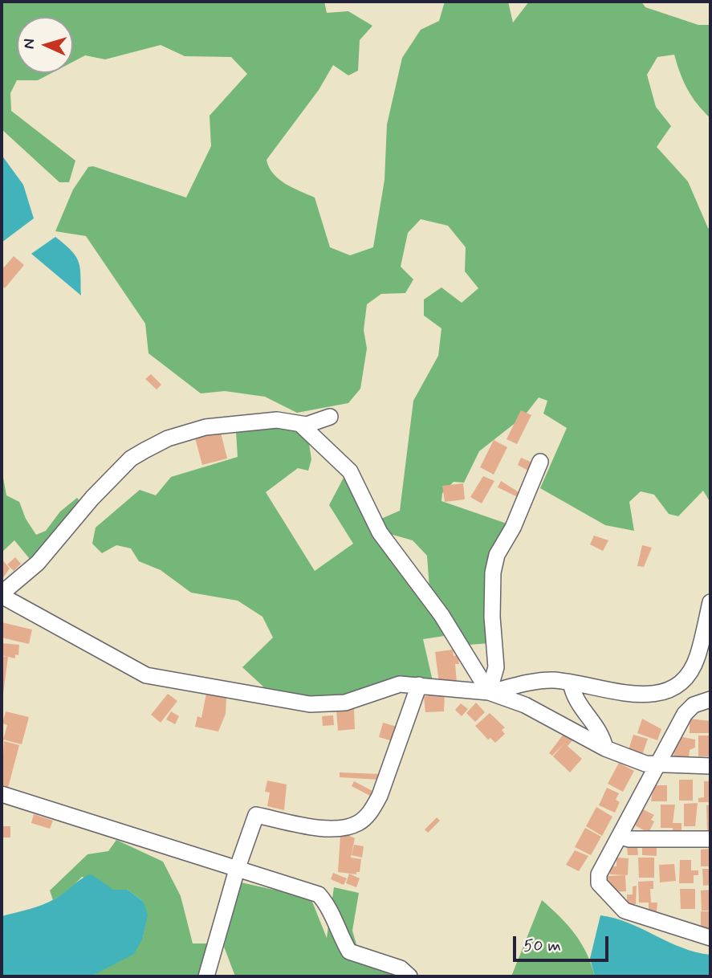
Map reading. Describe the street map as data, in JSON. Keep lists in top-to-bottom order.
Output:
{
  "scale_bar": "50 m",
  "north": "left"
}
